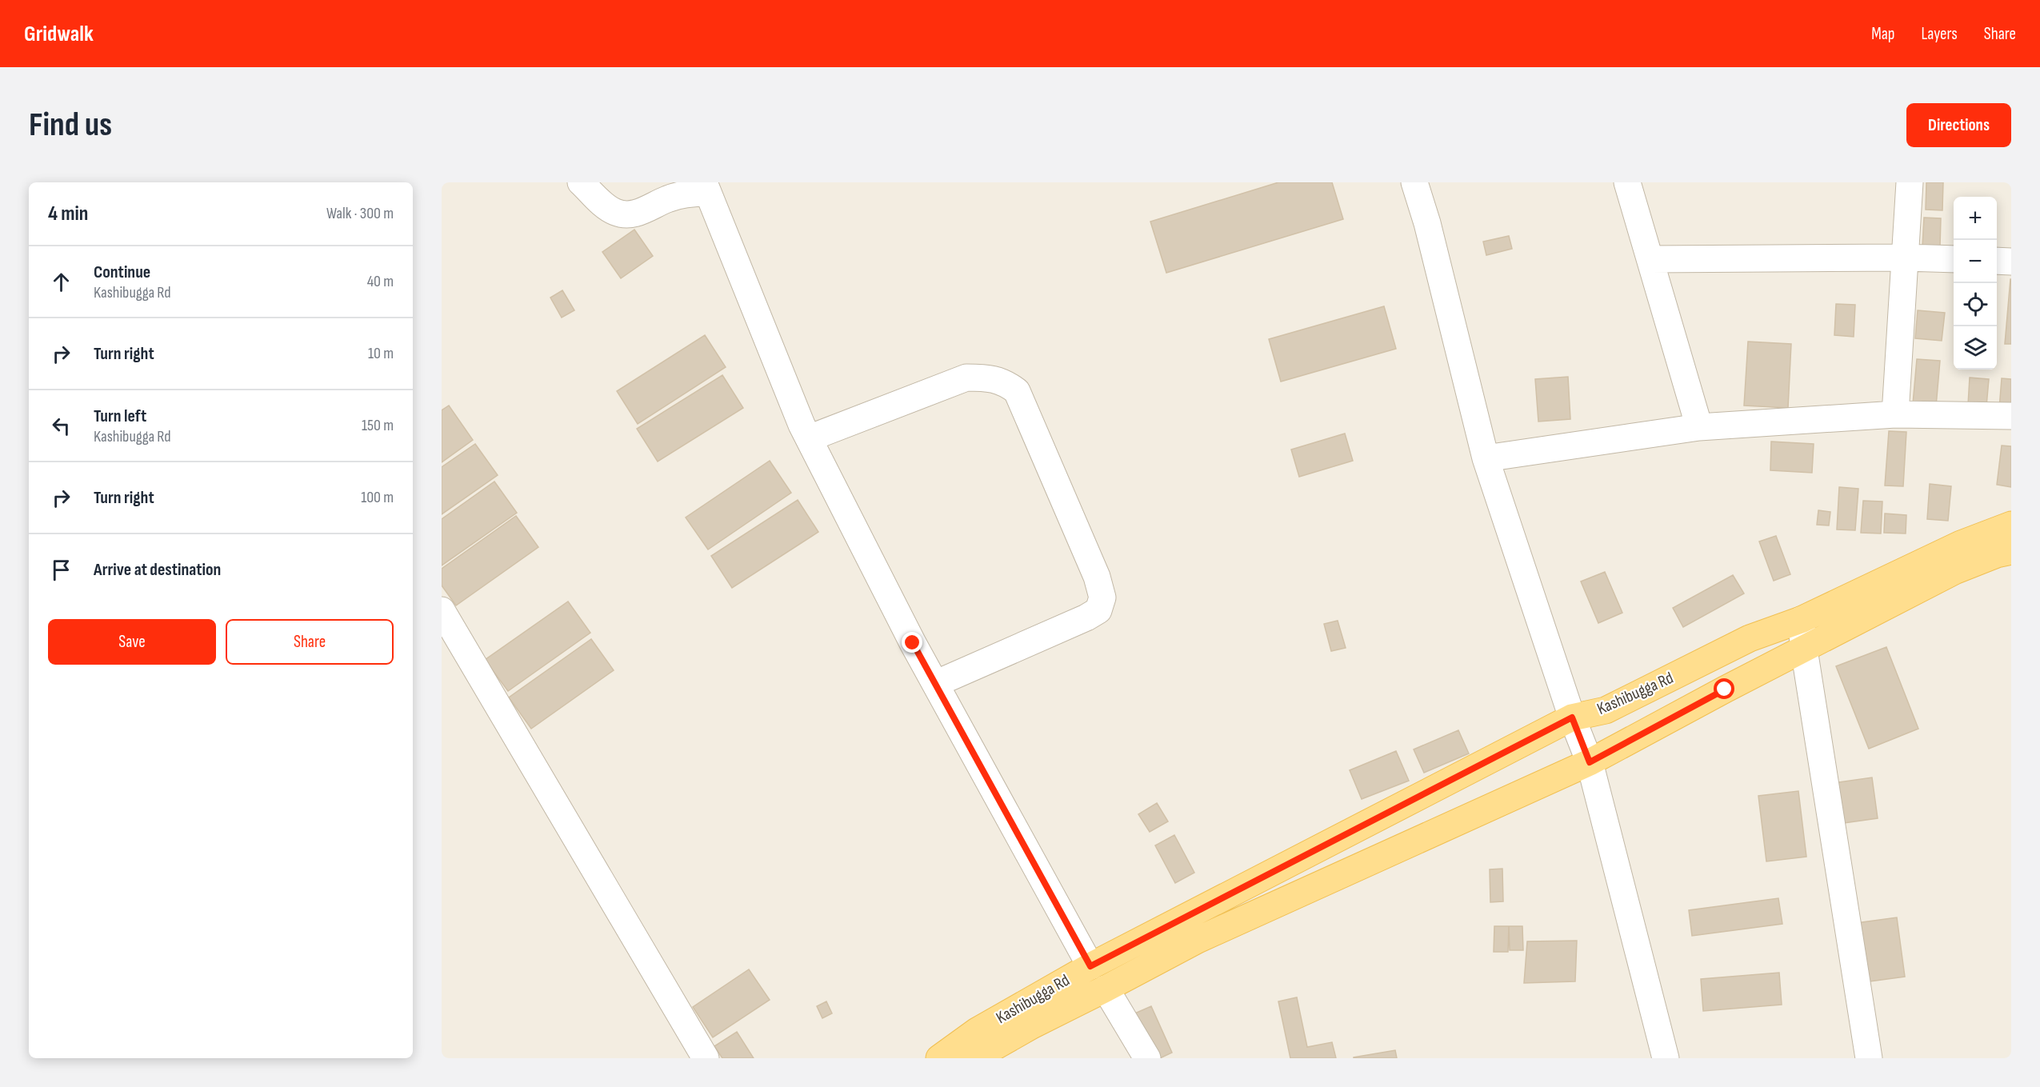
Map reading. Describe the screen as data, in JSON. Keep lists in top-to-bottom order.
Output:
{
  "streets": {
    "main road": ["Kashibugga Rd"]
  },
  "page": {
    "header": "Gridwalk",
    "nav": ["Map", "Layers", "Share"],
    "buttons": [
      "Directions",
      ["Save", "Share"]
    ],
    "title": "Find us",
    "heading": ["4 min", "Walk · 300 m"],
    "map_buttons": ["+", "−"],
    "list": [
      ["Continue", "Kashibugga Rd", "40 m"],
      ["Turn right", "10 m"],
      ["Turn left", "Kashibugga Rd", "150 m"],
      ["Turn right", "100 m"],
      "Arrive at destination"
    ]
  }
}
